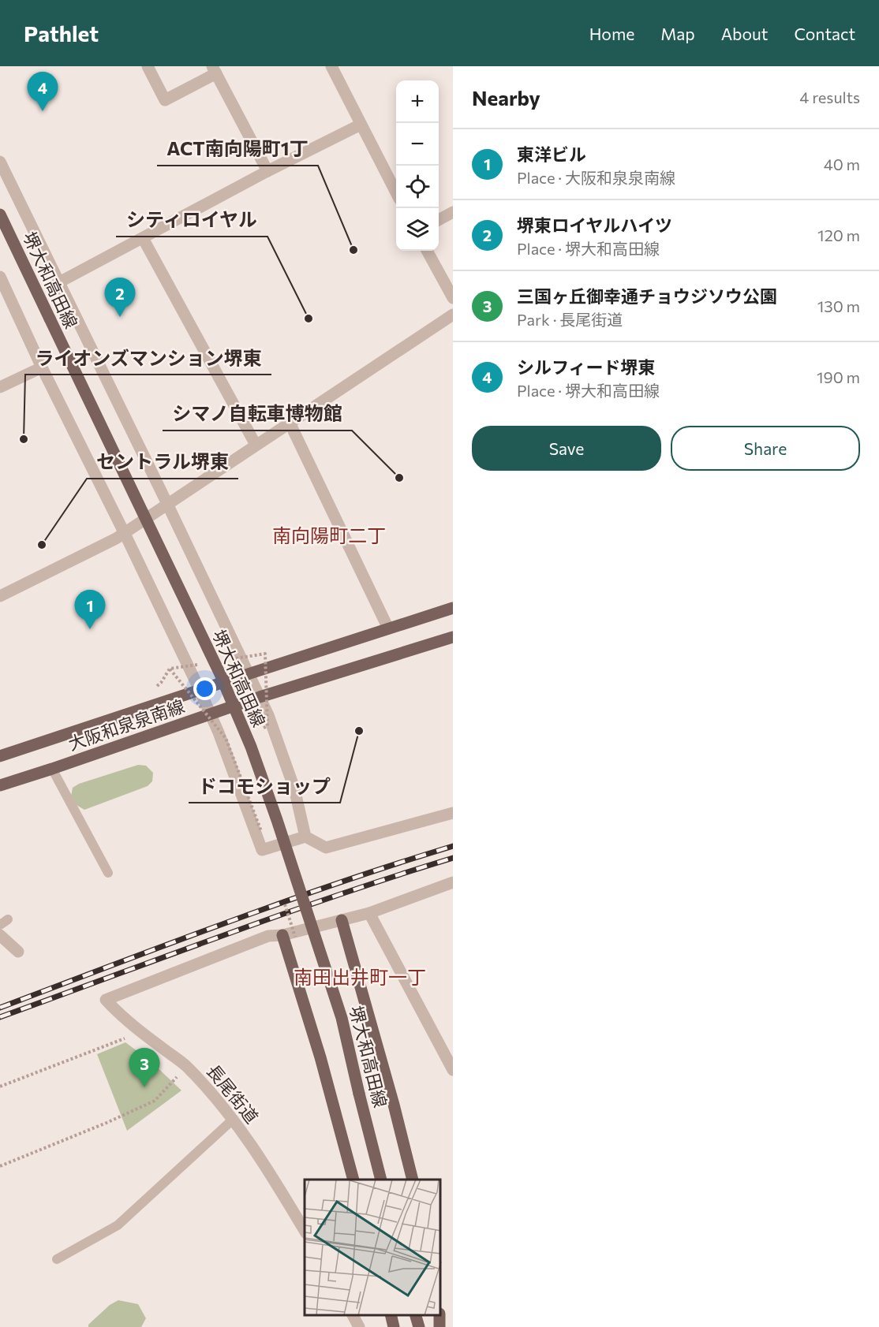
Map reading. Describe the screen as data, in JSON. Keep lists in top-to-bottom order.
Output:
{
  "streets": {
    "main road": ["堺大和高田線", "大阪和泉泉南線"],
    "street": ["長尾街道"]
  },
  "districts": ["南向陽町二丁", "南田出井町一丁"],
  "places": [
    "ACT南向陽町1丁",
    "シティロイヤル",
    "ライオンズマンション堺東",
    "シマノ自転車博物館",
    "セントラル堺東",
    "ドコモショップ"
  ],
  "page": {
    "header": "Pathlet",
    "nav": [
      "Home",
      "Map",
      "About",
      "Contact"
    ],
    "heading": ["Nearby", "4 results"],
    "pins": [
      "4",
      "2",
      "1",
      "3"
    ],
    "map_buttons": ["+", "−"],
    "list": [
      {
        "mark": "1",
        "name": "東洋ビル",
        "note": "Place · 大阪和泉泉南線",
        "value": "40 m"
      },
      {
        "mark": "2",
        "name": "堺東ロイヤルハイツ",
        "note": "Place · 堺大和高田線",
        "value": "120 m"
      },
      {
        "mark": "3",
        "name": "三国ヶ丘御幸通チョウジソウ公園",
        "note": "Park · 長尾街道",
        "value": "130 m"
      },
      {
        "mark": "4",
        "name": "シルフィード堺東",
        "note": "Place · 堺大和高田線",
        "value": "190 m"
      }
    ],
    "buttons": ["Save", "Share"]
  }
}
